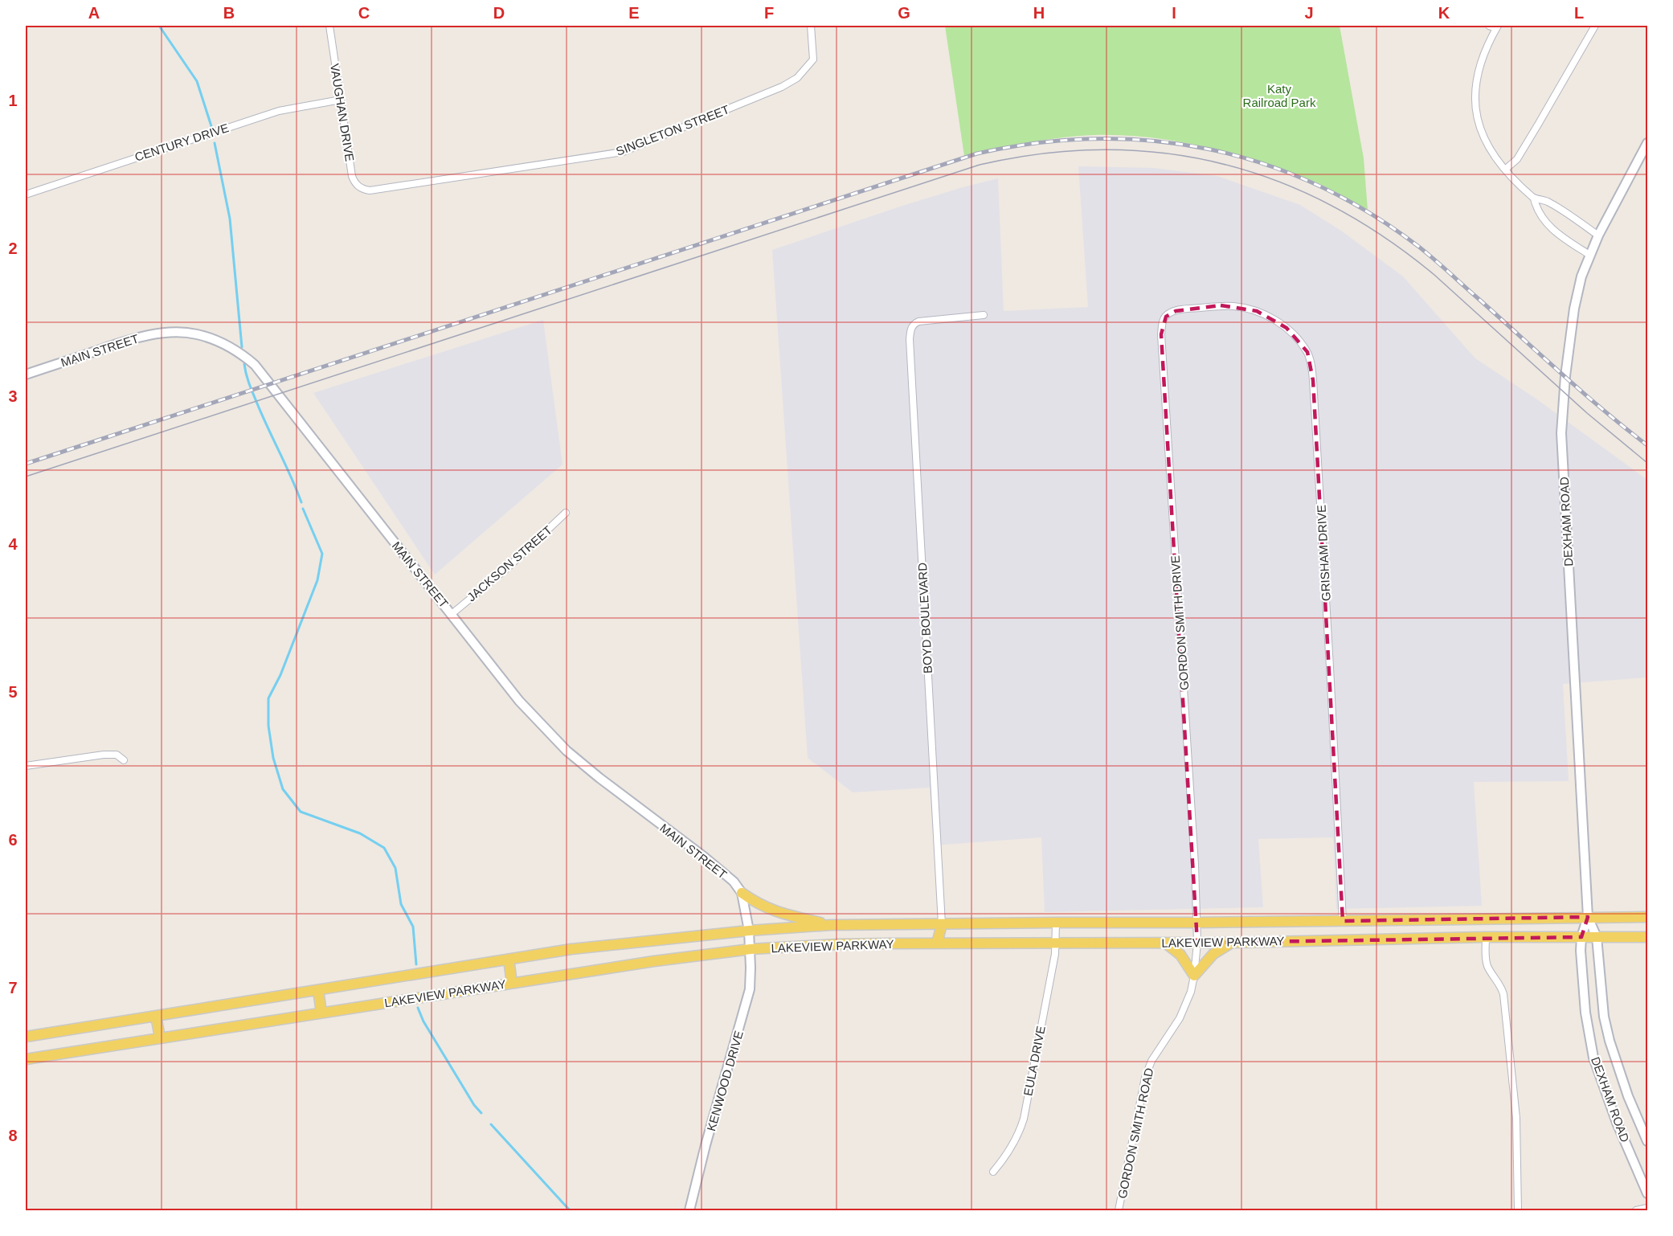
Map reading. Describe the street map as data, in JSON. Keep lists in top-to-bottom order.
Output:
{
  "streets": {
    "main road": ["LAKEVIEW PARKWAY"],
    "street": [
      "VAUGHAN DRIVE",
      "SINGLETON STREET",
      "CENTURY DRIVE",
      "MAIN STREET",
      "DEXHAM ROAD",
      "GRISHAM DRIVE",
      "JACKSON STREET",
      "BOYD BOULEVARD",
      "GORDON SMITH DRIVE",
      "EULA DRIVE",
      "KENWOOD DRIVE",
      "GORDON SMITH ROAD"
    ]
  },
  "crossings": [
    ["VAUGHAN DRIVE", "SINGLETON STREET"],
    ["VAUGHAN DRIVE", "CENTURY DRIVE"],
    ["MAIN STREET", "JACKSON STREET"],
    ["DEXHAM ROAD", "LAKEVIEW PARKWAY"],
    ["GRISHAM DRIVE", "GORDON SMITH DRIVE"],
    ["GRISHAM DRIVE", "LAKEVIEW PARKWAY"],
    ["BOYD BOULEVARD", "LAKEVIEW PARKWAY"],
    ["GORDON SMITH DRIVE", "LAKEVIEW PARKWAY"],
    ["GORDON SMITH DRIVE", "GORDON SMITH ROAD"],
    ["LAKEVIEW PARKWAY", "EULA DRIVE"],
    ["LAKEVIEW PARKWAY", "KENWOOD DRIVE"],
    ["LAKEVIEW PARKWAY", "GORDON SMITH ROAD"]
  ],
  "parks": ["Katy Railroad Park"],
  "grid": {
    "columns": [
      "A",
      "B",
      "C",
      "D",
      "E",
      "F",
      "G",
      "H",
      "I",
      "J",
      "K",
      "L"
    ],
    "rows": [
      "1",
      "2",
      "3",
      "4",
      "5",
      "6",
      "7",
      "8"
    ]
  }
}
